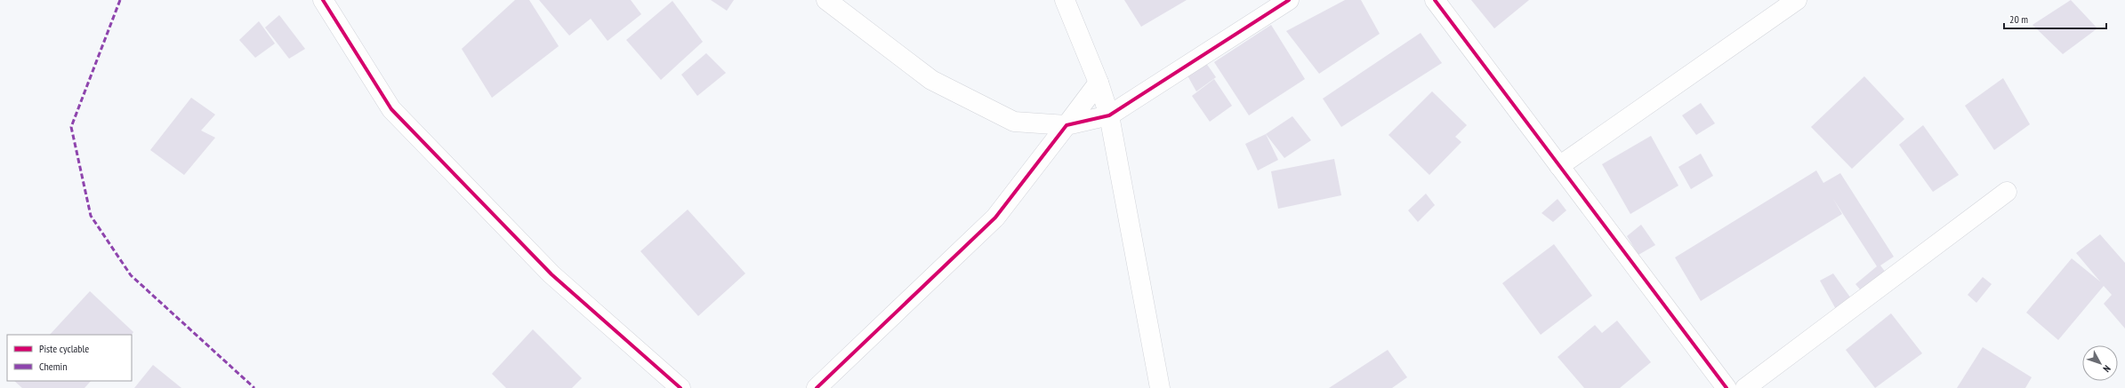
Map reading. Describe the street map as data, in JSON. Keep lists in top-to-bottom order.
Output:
{
  "legend": ["Piste cyclable", "Chemin"],
  "scale_bar": "20 m",
  "north": "bottom right"
}
